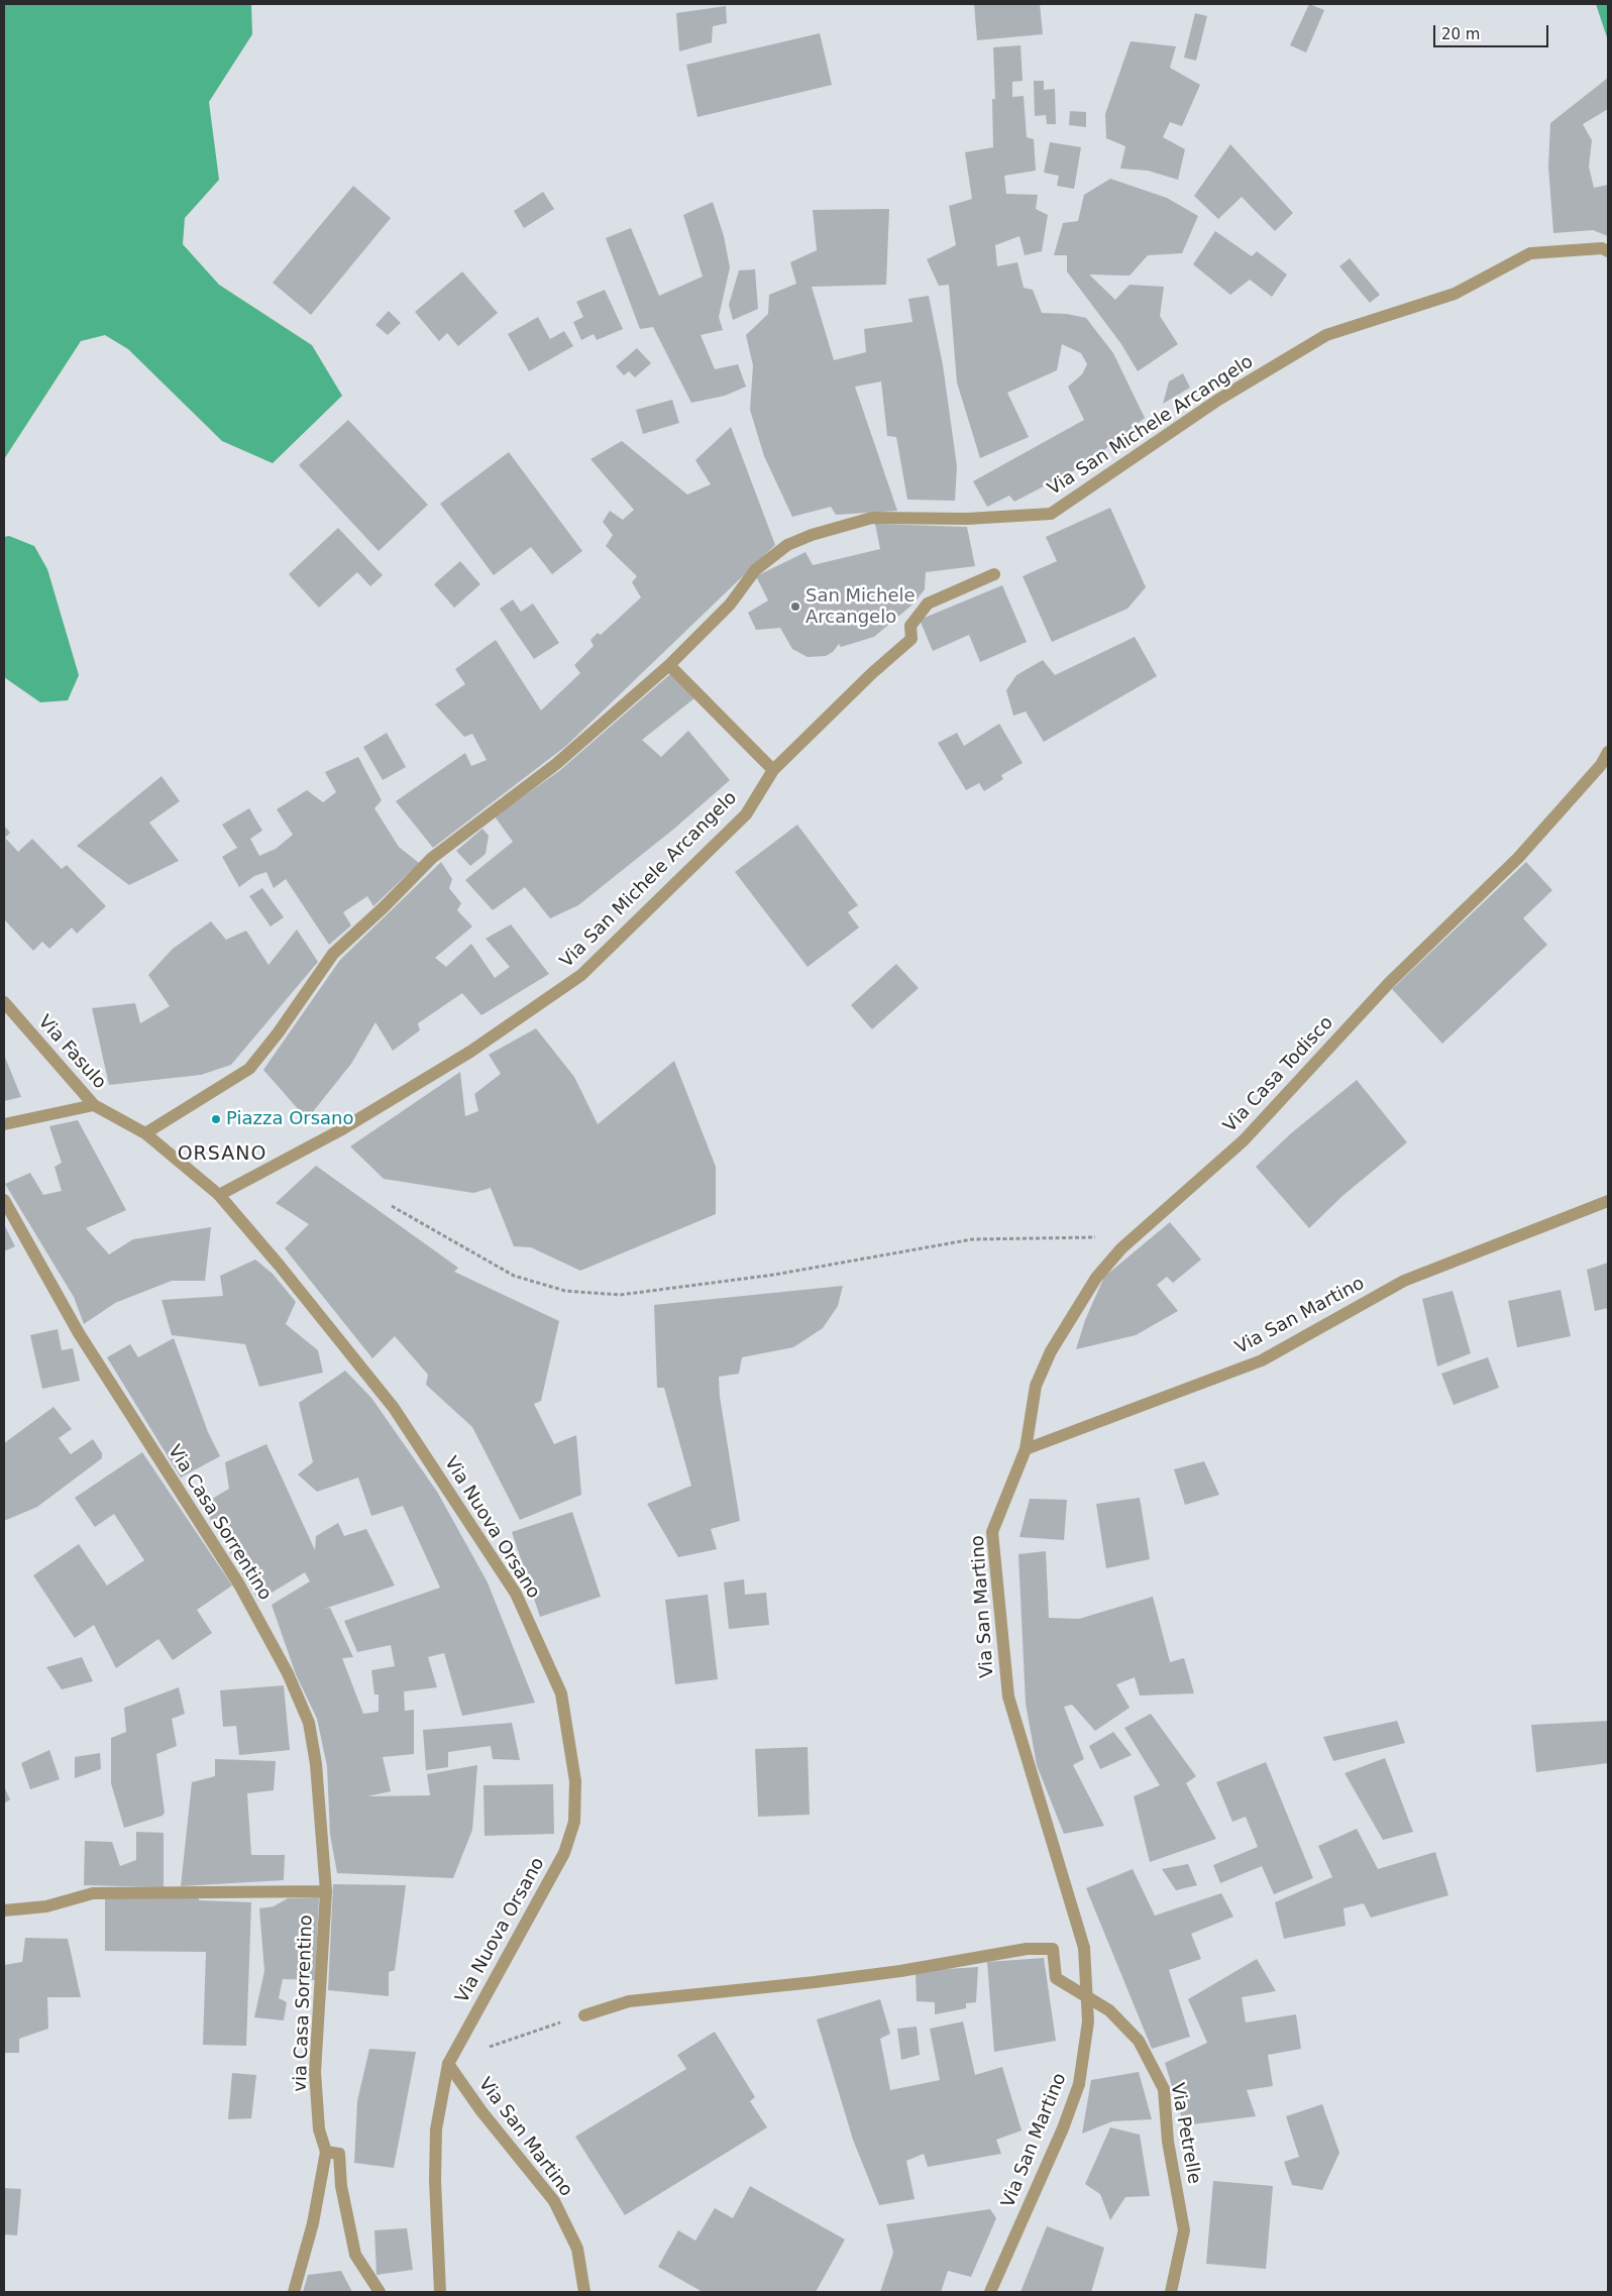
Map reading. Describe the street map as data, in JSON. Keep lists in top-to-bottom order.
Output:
{
  "streets": {
    "street": [
      "Via San Michele Arcangelo",
      "Via Fasulo",
      "Via Casa Todisco",
      "Via San Martino",
      "Via Casa Sorrentino",
      "Via Nuova Orsano",
      "via Casa Sorrentino",
      "Via Petrelle"
    ]
  },
  "crossings": [
    ["Via San Michele Arcangelo", "Via Fasulo"],
    ["Via San Michele Arcangelo", "Via Nuova Orsano"],
    ["Via Casa Todisco", "Via San Martino"],
    ["Via San Martino", "Via Nuova Orsano"],
    ["Via Casa Sorrentino", "via Casa Sorrentino"]
  ],
  "districts": ["ORSANO"],
  "places": ["San Michele Arcangelo", "Piazza Orsano"],
  "scale_bar": "20 m"
}
